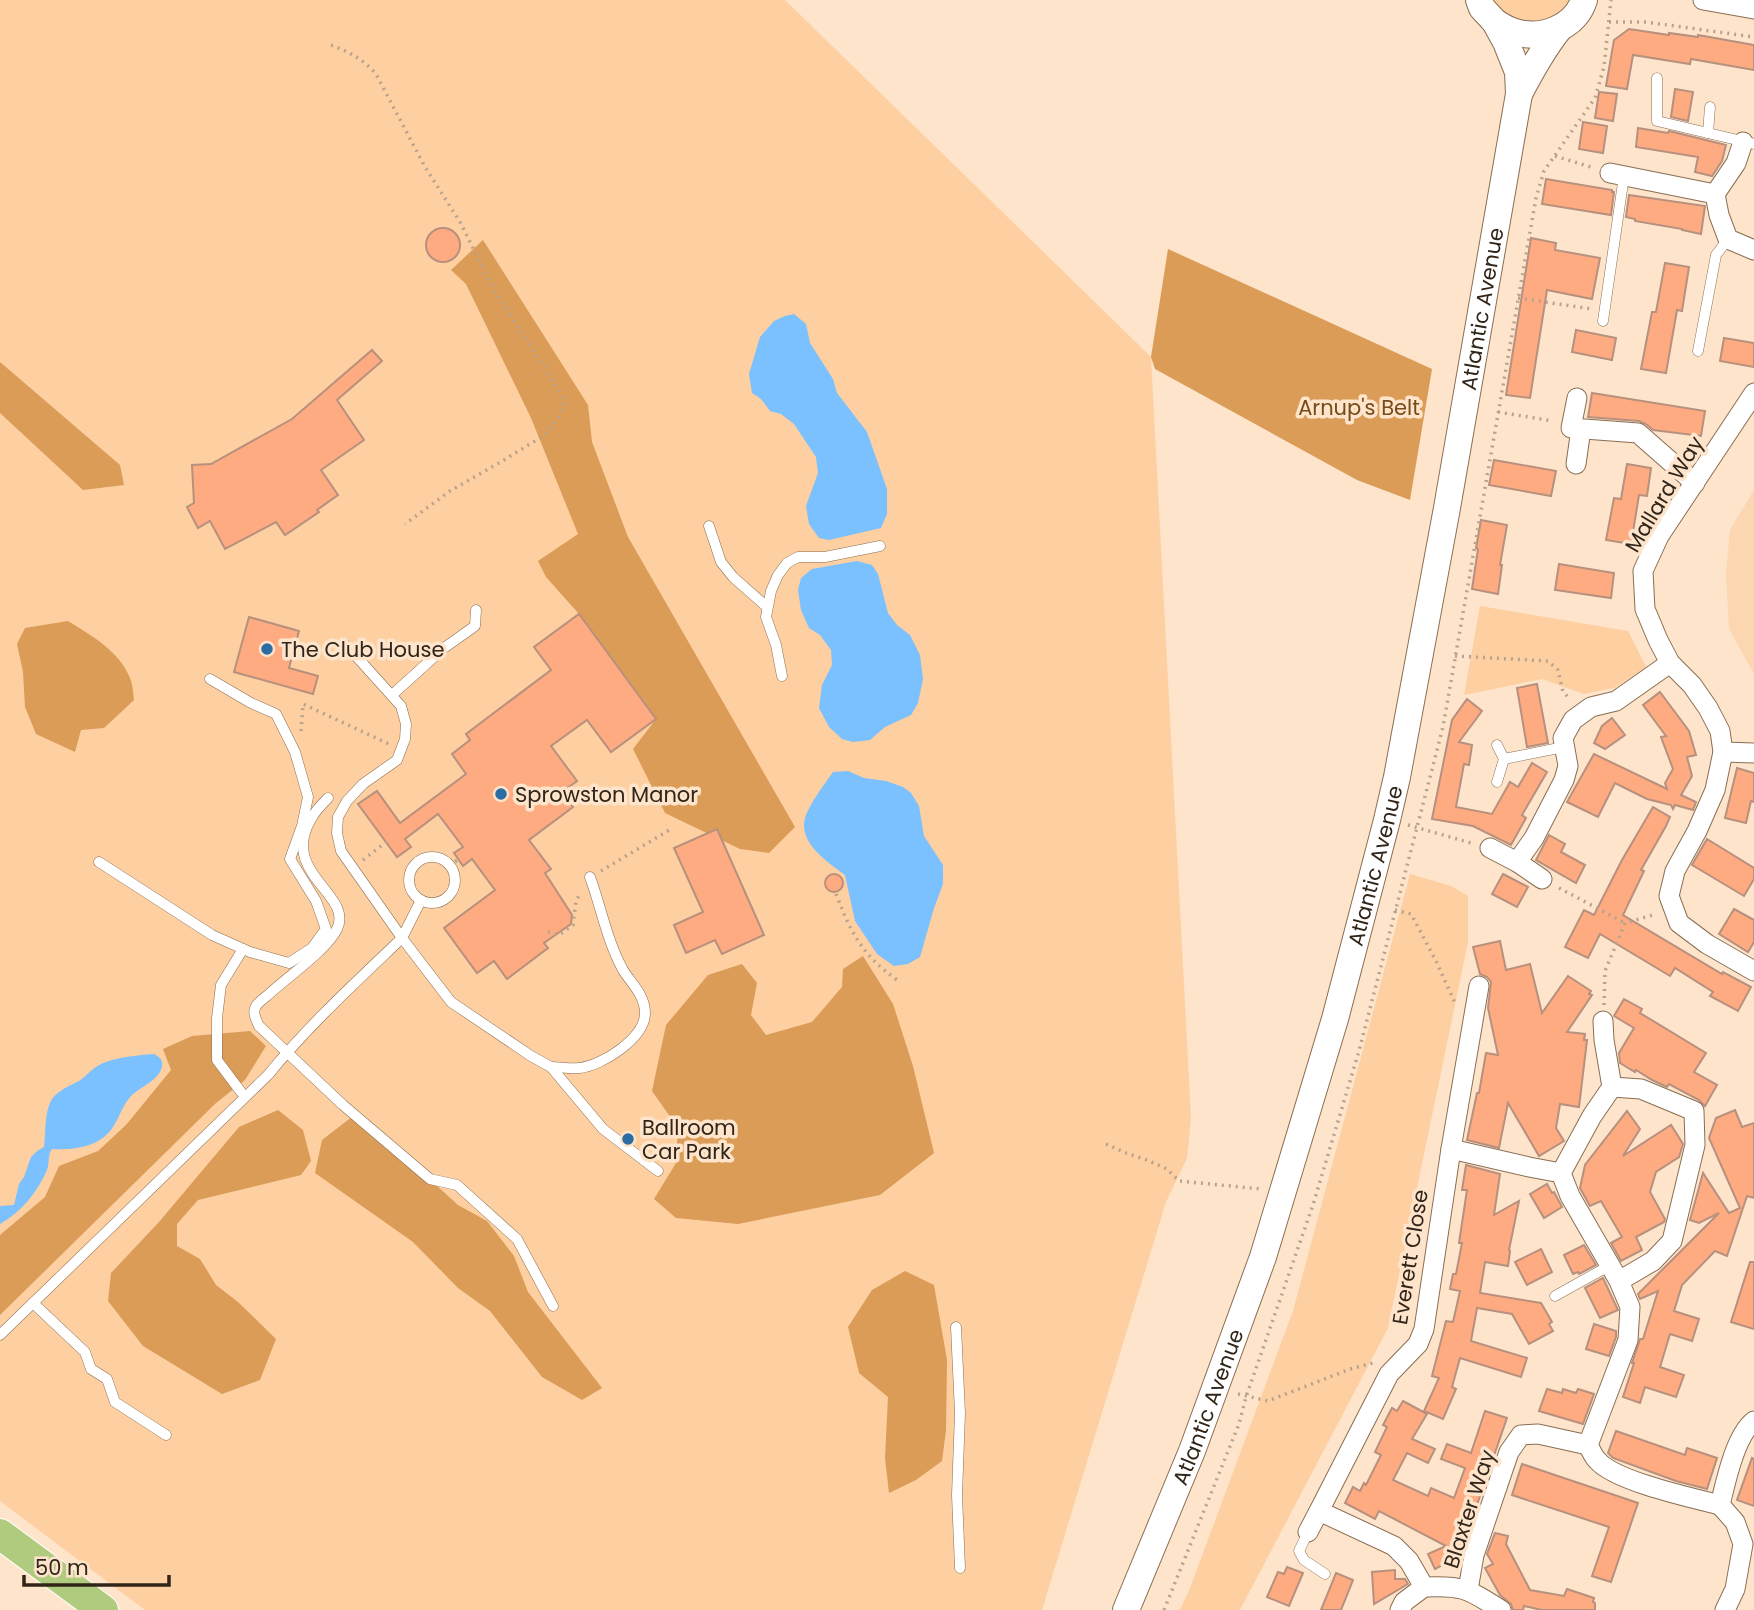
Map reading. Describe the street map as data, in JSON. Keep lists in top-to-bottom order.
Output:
{
  "streets": {
    "street": [
      "Atlantic Avenue",
      "Mallard Way",
      "Everett Close",
      "Blaxter Way"
    ]
  },
  "parks": ["Arnup's Belt"],
  "places": ["The Club House", "Sprowston Manor", "Ballroom Car Park"],
  "scale_bar": "50 m"
}
